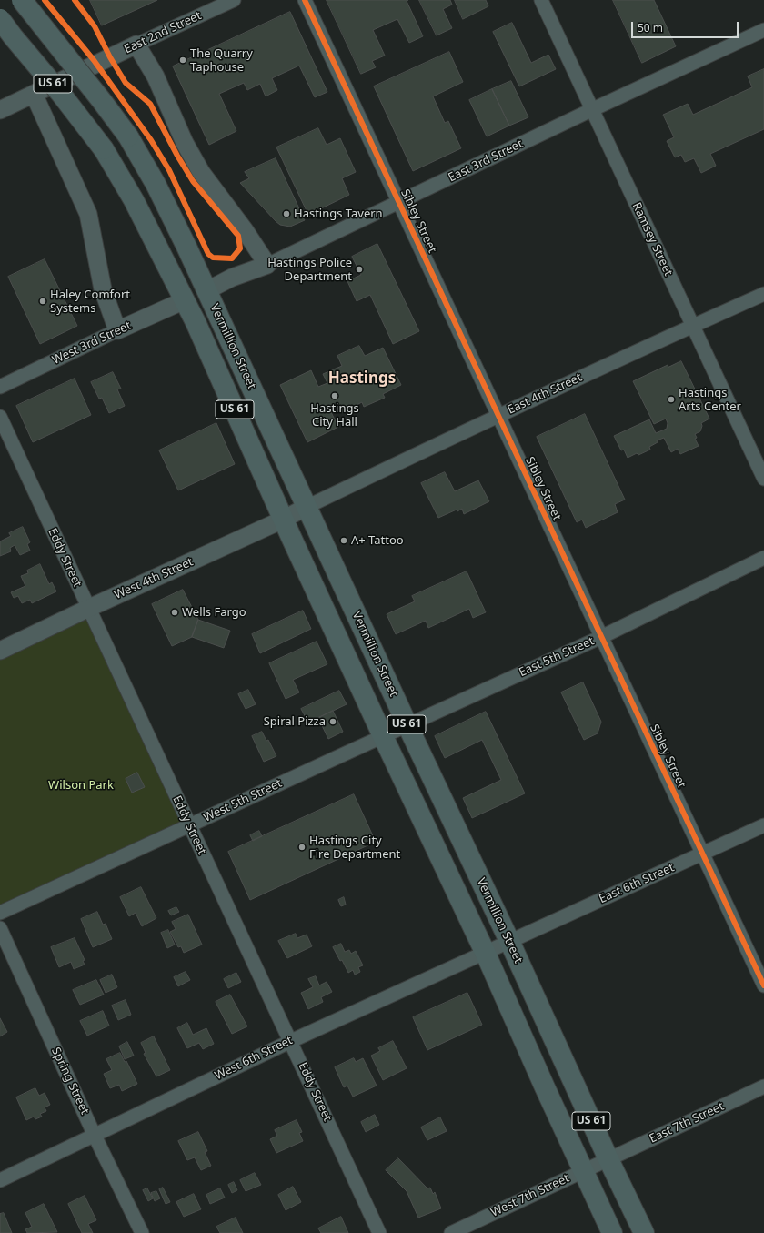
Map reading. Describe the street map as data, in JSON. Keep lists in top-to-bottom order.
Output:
{
  "streets": {
    "highway": ["US 61", "Vermillion Street"],
    "street": [
      "East 2nd Street",
      "East 3rd Street",
      "Sibley Street",
      "Ramsey Street",
      "West 3rd Street",
      "East 4th Street",
      "Eddy Street",
      "West 4th Street",
      "East 5th Street",
      "West 5th Street",
      "East 6th Street",
      "West 6th Street",
      "Spring Street",
      "East 7th Street",
      "West 7th Street"
    ]
  },
  "crossings": [
    ["East 3rd Street", "Sibley Street"],
    ["East 3rd Street", "Ramsey Street"],
    ["East 3rd Street", "Vermillion Street"],
    ["Sibley Street", "East 4th Street"],
    ["Sibley Street", "East 5th Street"],
    ["Sibley Street", "East 6th Street"],
    ["Ramsey Street", "East 4th Street"],
    ["West 3rd Street", "Vermillion Street"],
    ["Vermillion Street", "East 4th Street"],
    ["Vermillion Street", "West 4th Street"],
    ["Vermillion Street", "East 5th Street"],
    ["Vermillion Street", "West 5th Street"],
    ["Vermillion Street", "East 6th Street"],
    ["Vermillion Street", "West 6th Street"],
    ["Vermillion Street", "East 7th Street"],
    ["Vermillion Street", "West 7th Street"],
    ["East 4th Street", "West 4th Street"],
    ["Eddy Street", "West 4th Street"],
    ["Eddy Street", "West 5th Street"],
    ["Eddy Street", "West 6th Street"],
    ["East 5th Street", "West 5th Street"],
    ["East 6th Street", "West 6th Street"],
    ["West 6th Street", "Spring Street"],
    ["East 7th Street", "West 7th Street"]
  ],
  "districts": ["Hastings"],
  "parks": ["Wilson Park"],
  "places": [
    "The Quarry Taphouse",
    "Hastings Tavern",
    "Hastings Police Department",
    "Haley Comfort Systems",
    "Hastings City Hall",
    "Hastings Arts Center",
    "A+ Tattoo",
    "Wells Fargo",
    "Spiral Pizza",
    "Hastings City Fire Department"
  ],
  "scale_bar": "50 m"
}
